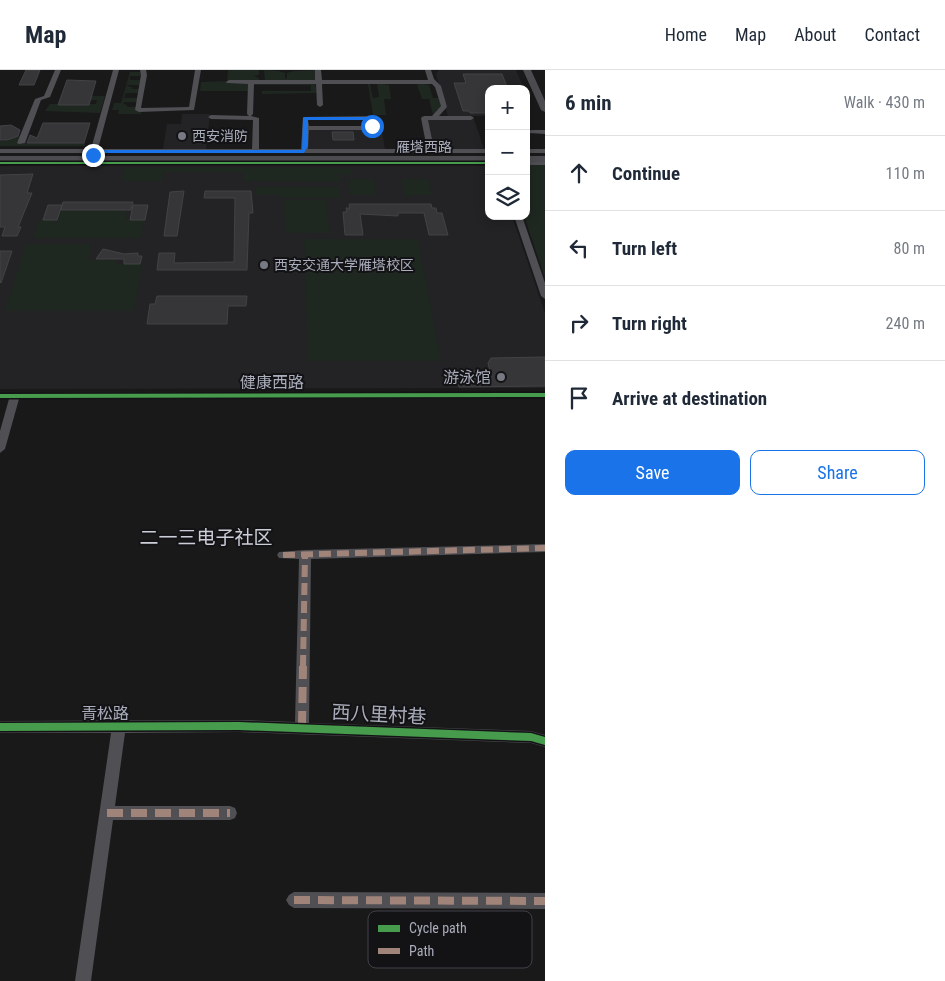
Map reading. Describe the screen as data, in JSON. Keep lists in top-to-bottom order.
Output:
{
  "streets": {
    "main road": ["雁塔西路"],
    "street": ["健康西路", "青松路", "西八里村巷"]
  },
  "crossings": [
    ["青松路", "西八里村巷"]
  ],
  "districts": ["二一三电子社区"],
  "places": ["西安消防", "西安交通大学雁塔校区", "游泳馆"],
  "legend": ["Cycle path", "Path"],
  "page": {
    "header": "Map",
    "nav": [
      "Home",
      "Map",
      "About",
      "Contact"
    ],
    "heading": ["6 min", "Walk · 430 m"],
    "map_buttons": ["+", "−"],
    "list": [
      ["Continue", "110 m"],
      ["Turn left", "80 m"],
      ["Turn right", "240 m"],
      "Arrive at destination"
    ],
    "buttons": ["Save", "Share"]
  }
}
